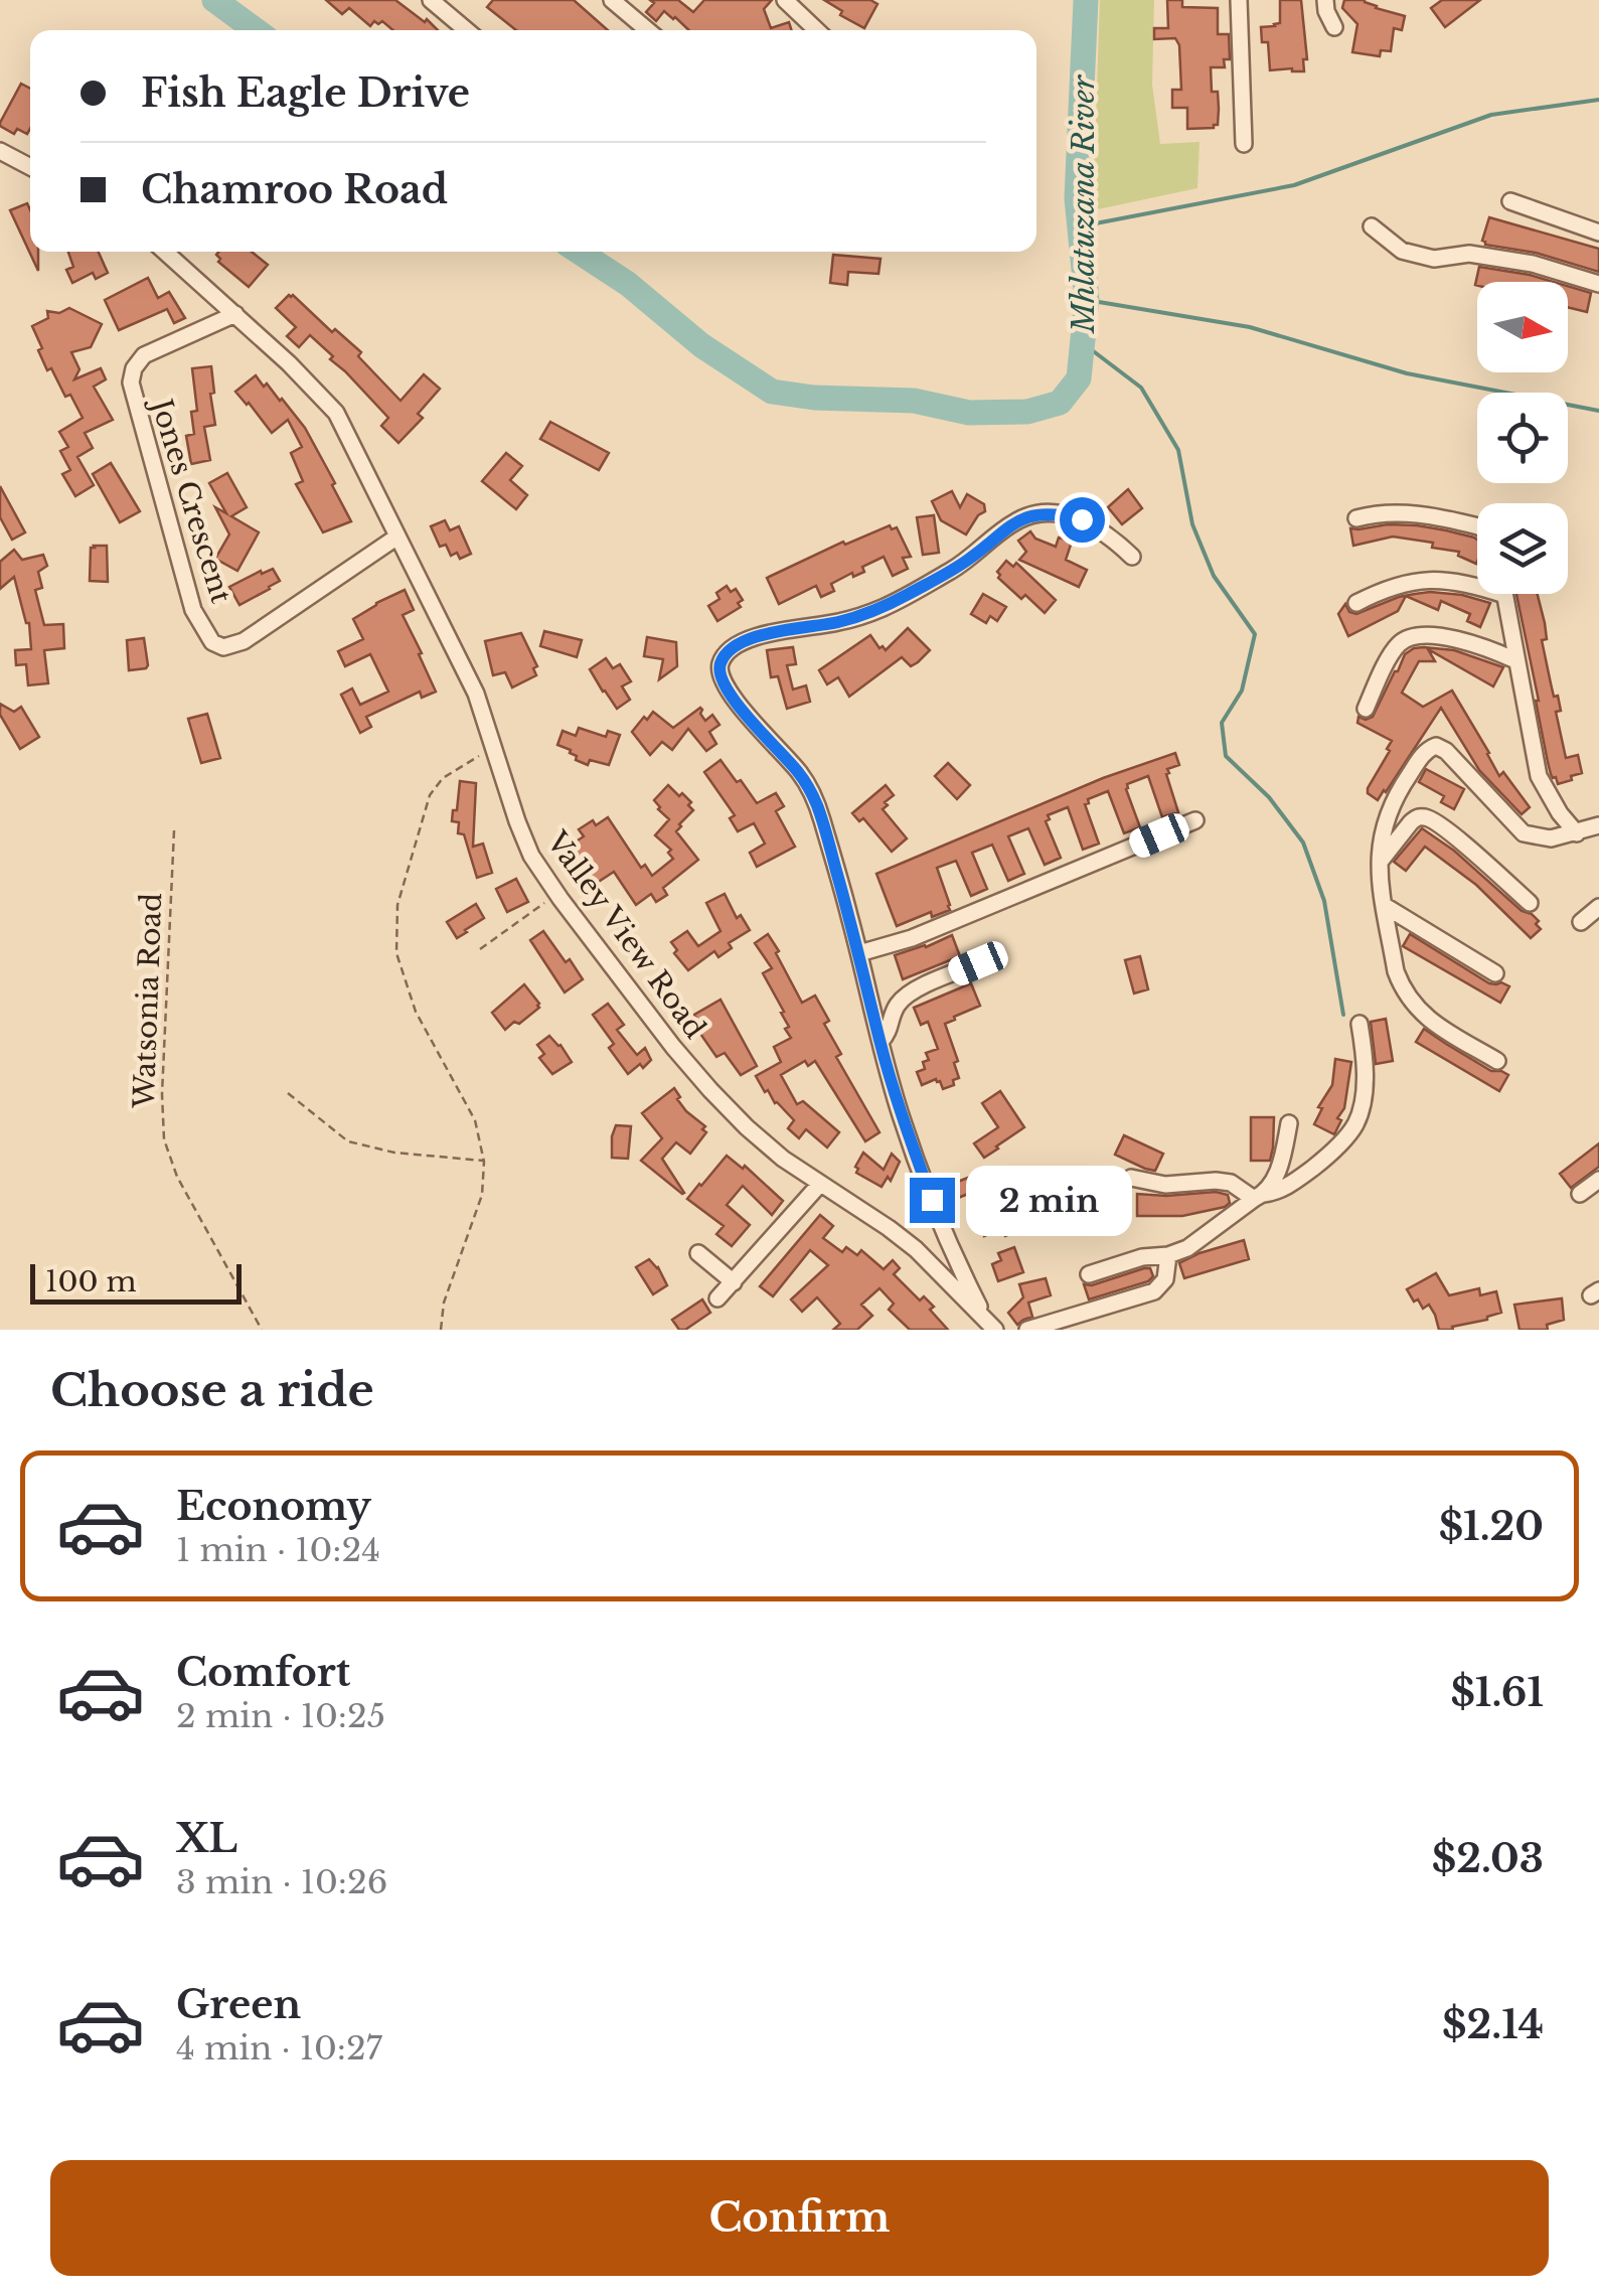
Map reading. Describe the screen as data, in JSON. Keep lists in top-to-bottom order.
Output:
{
  "streets": {
    "street": ["Jones Crescent", "Valley View Road"],
    "path": ["Watsonia Road"]
  },
  "crossings": [
    ["Jones Crescent", "Valley View Road"]
  ],
  "water": ["Mhlatuzana River"],
  "scale_bar": "100 m",
  "north": "right",
  "page": {
    "banner": ["Fish Eagle Drive", "Chamroo Road"],
    "bubble": "2 min",
    "scale": "100 m",
    "heading": "Choose a ride",
    "list": [
      {
        "name": "Economy",
        "note": "1 min · 10:24",
        "value": "$1.20"
      },
      {
        "name": "Comfort",
        "note": "2 min · 10:25",
        "value": "$1.61"
      },
      {
        "name": "XL",
        "note": "3 min · 10:26",
        "value": "$2.03"
      },
      {
        "name": "Green",
        "note": "4 min · 10:27",
        "value": "$2.14"
      }
    ],
    "buttons": "Confirm"
  }
}
